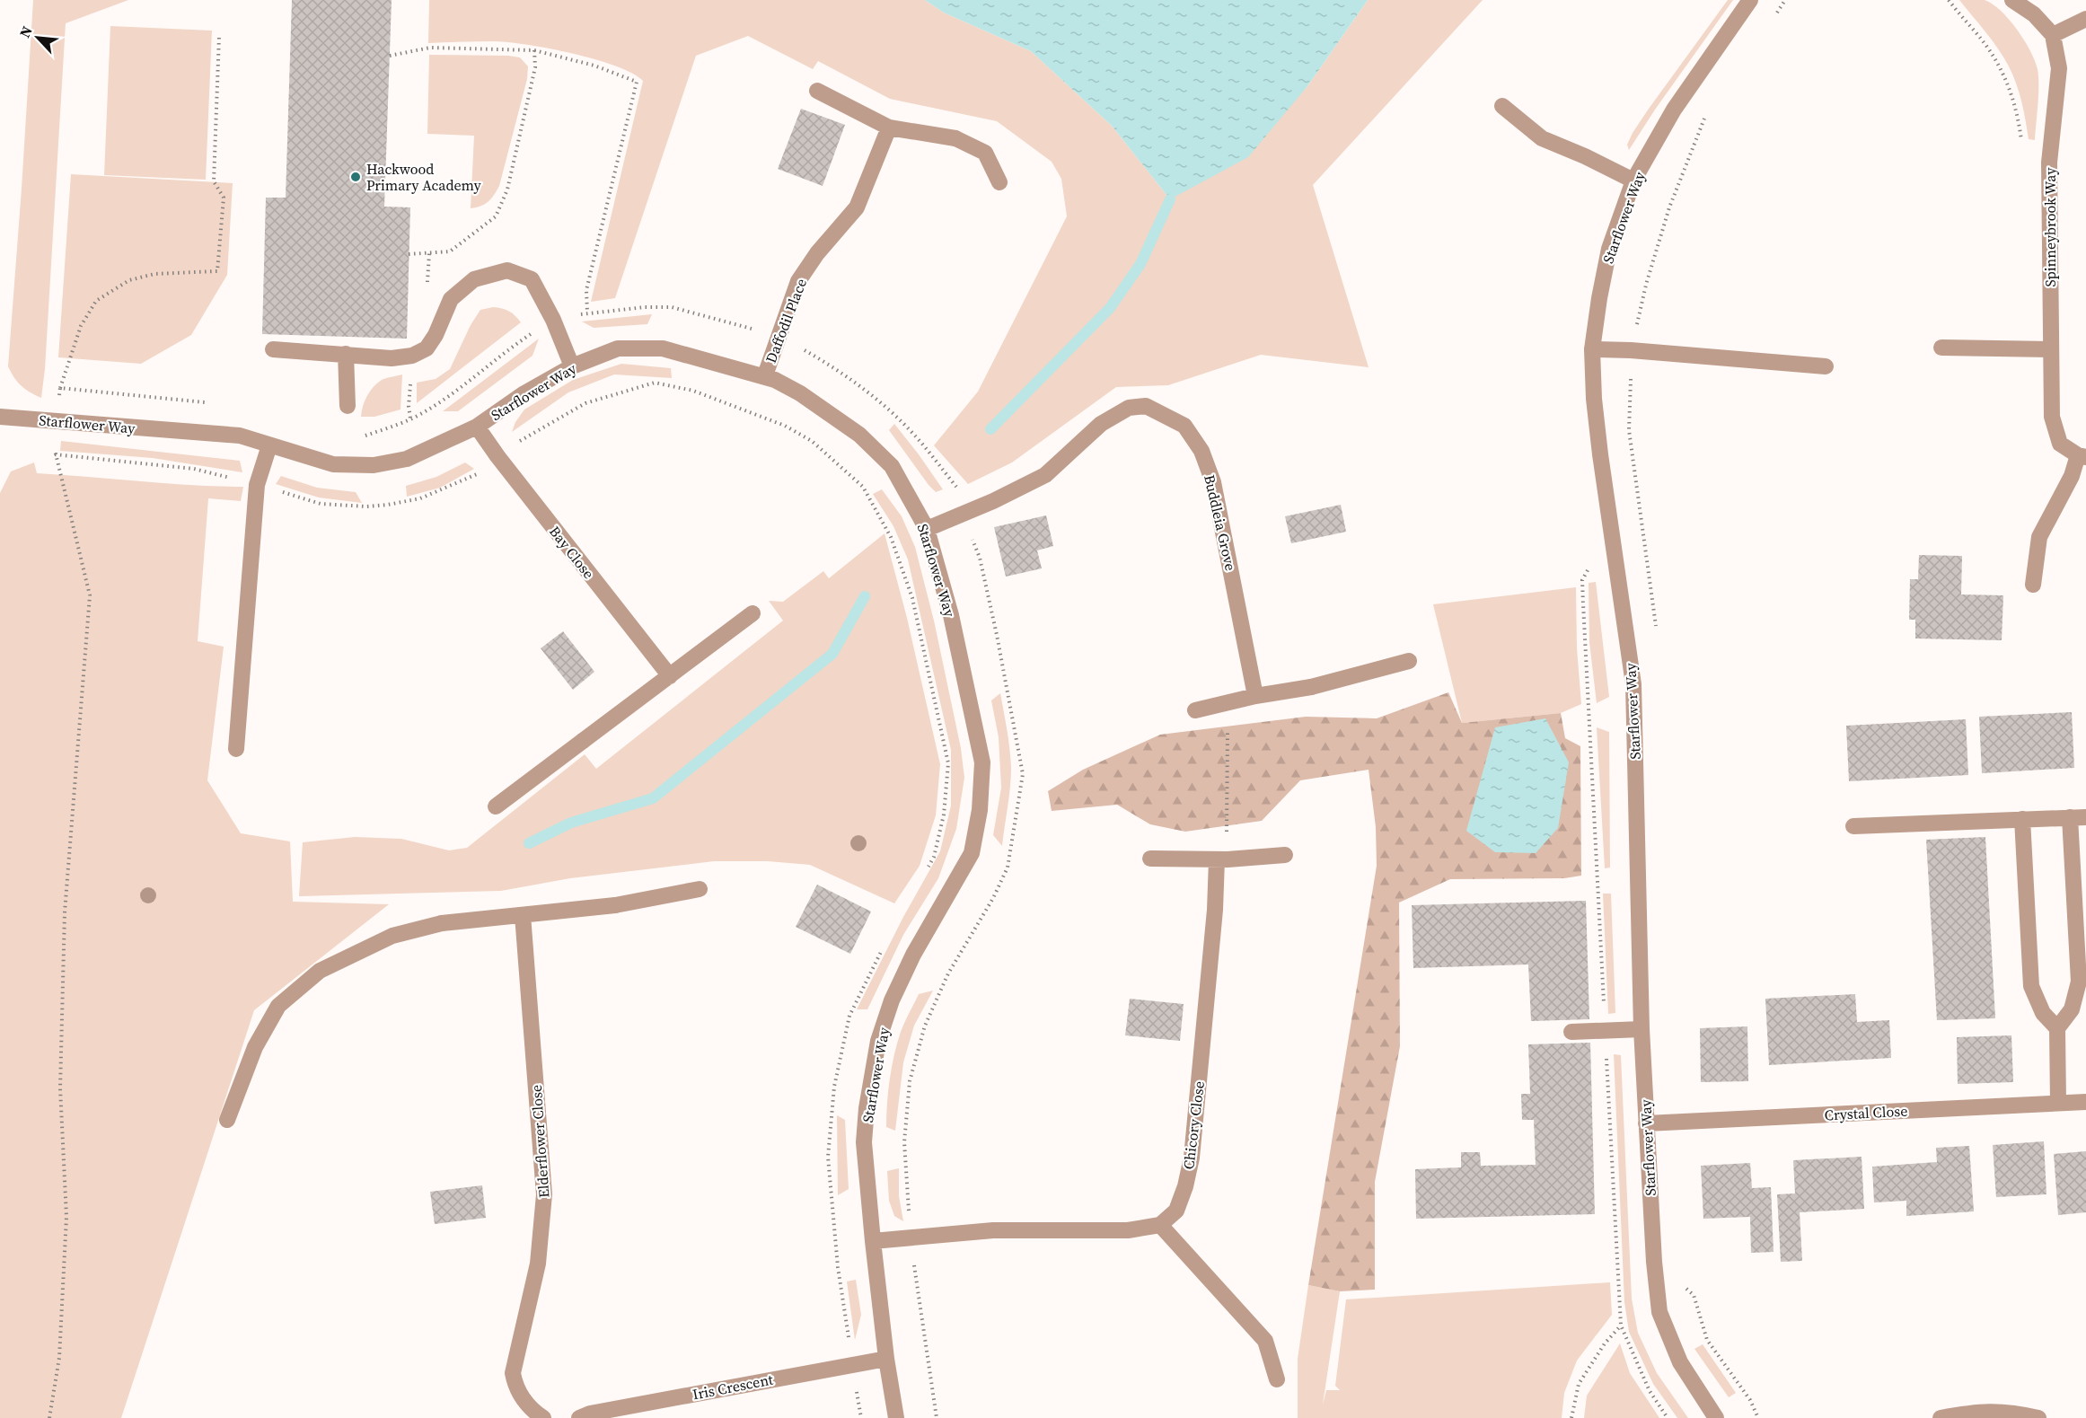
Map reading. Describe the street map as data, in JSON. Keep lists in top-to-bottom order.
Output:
{
  "streets": {
    "street": [
      "Starflower Way",
      "Spinneybrook Way",
      "Daffodil Place",
      "Buddleia Grove",
      "Bay Close",
      "Crystal Close",
      "Chicory Close",
      "Elderflower Close",
      "Iris Crescent"
    ]
  },
  "crossings": [
    ["Starflower Way", "Daffodil Place"],
    ["Starflower Way", "Buddleia Grove"],
    ["Starflower Way", "Bay Close"],
    ["Starflower Way", "Crystal Close"],
    ["Starflower Way", "Iris Crescent"]
  ],
  "places": ["Hackwood Primary Academy"],
  "north": "top left"
}
